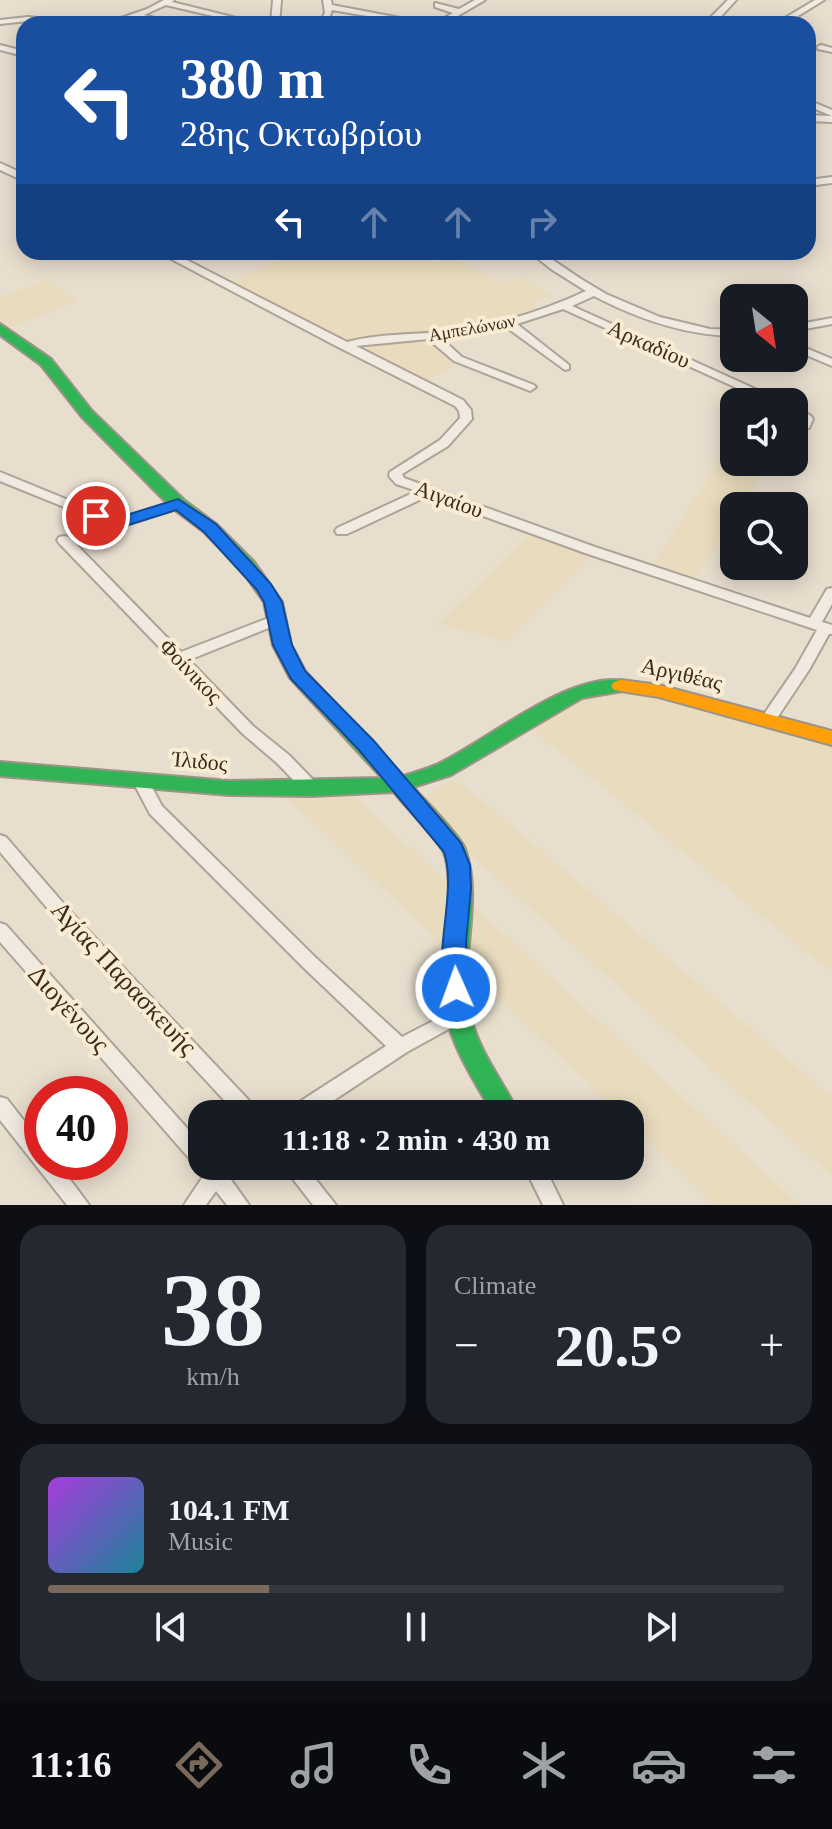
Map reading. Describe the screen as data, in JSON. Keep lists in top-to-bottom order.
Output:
{
  "streets": {
    "street": [
      "Αμπελώνων",
      "Αρκαδίου",
      "Αιγαίου",
      "Φοίνικος",
      "Αργιθέας",
      "Ίλιδος",
      "Αγίας Παρασκευής",
      "Διογένους"
    ]
  },
  "crossings": [
    ["Αμπελώνων", "Αρκαδίου"],
    ["Αμπελώνων", "Αιγαίου"],
    ["Φοίνικος", "Ίλιδος"],
    ["Αργιθέας", "Ίλιδος"]
  ],
  "north": "bottom right",
  "page": {
    "turn": ["380 m", "28ης Οκτωβρίου"],
    "limit": "40",
    "trip": "11:18 · 2 min · 430 m",
    "tile": [
      ["38", "km/h"],
      "Climate"
    ],
    "heat": ["−", "20.5°", "+"],
    "song": ["104.1 FM", "Music"],
    "tabs": "11:16"
  }
}
